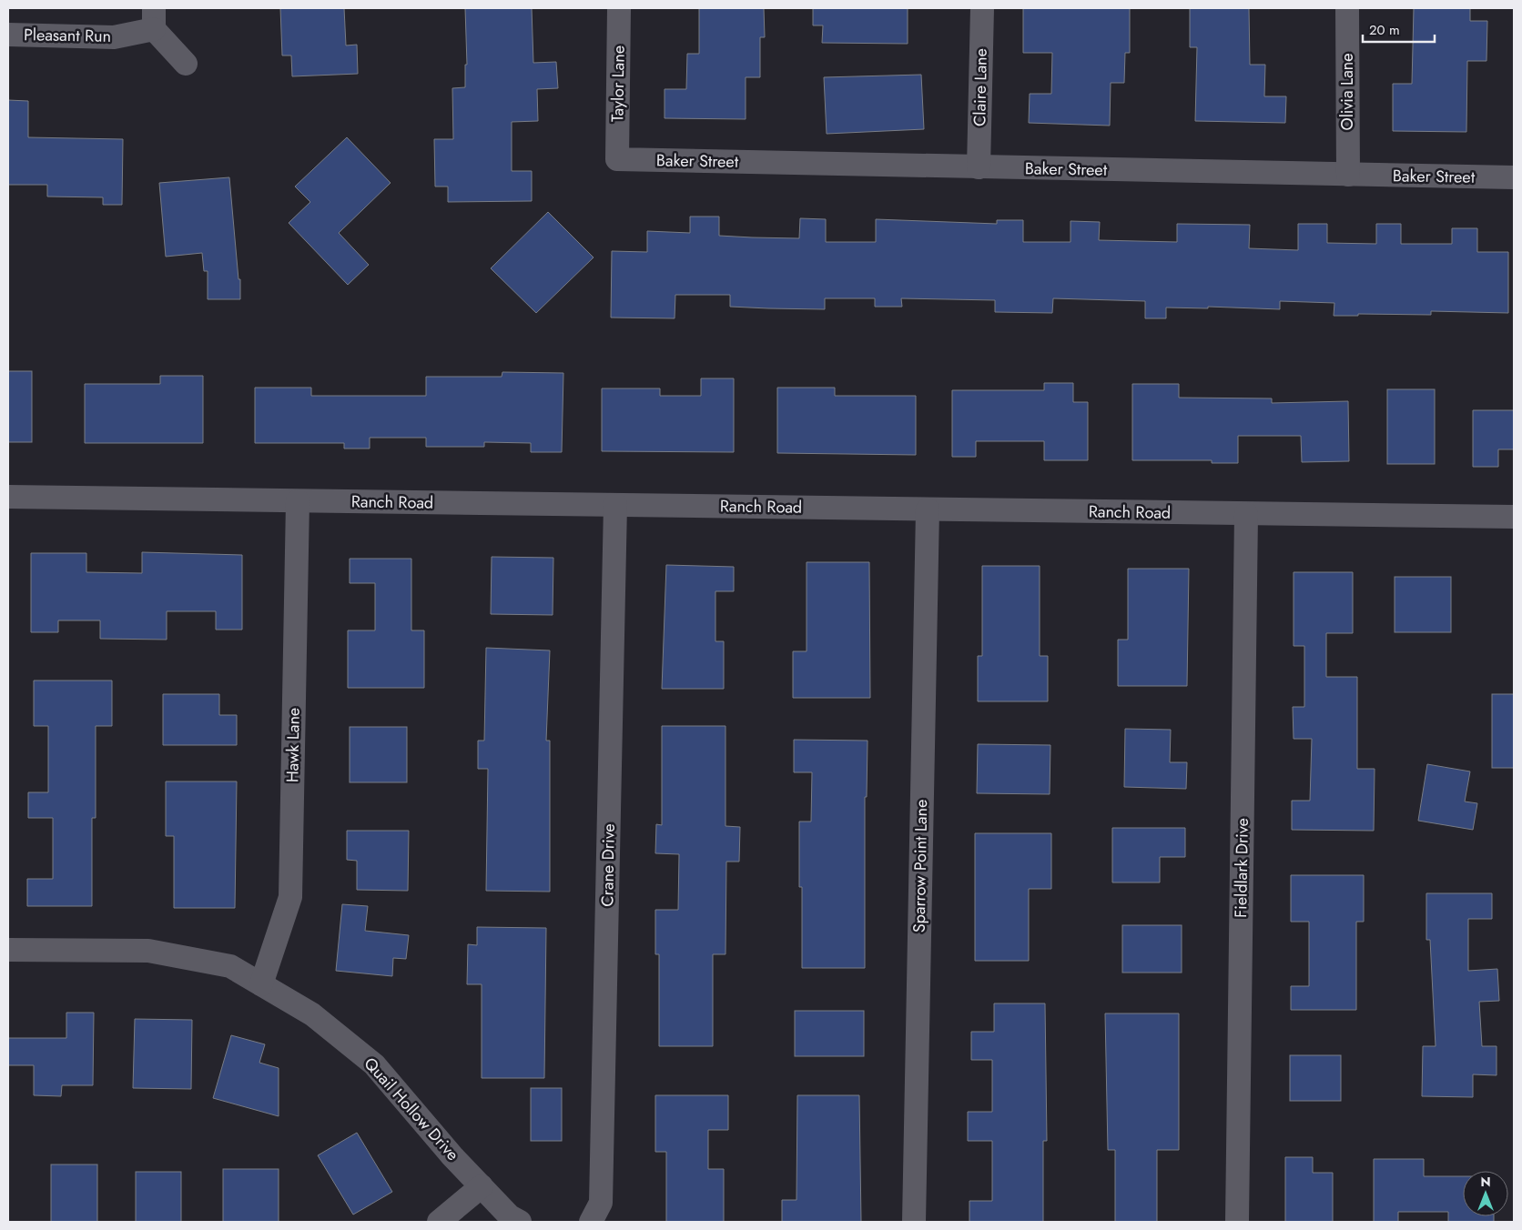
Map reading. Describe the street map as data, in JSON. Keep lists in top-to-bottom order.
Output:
{
  "streets": {
    "street": [
      "Pleasant Run",
      "Taylor Lane",
      "Claire Lane",
      "Olivia Lane",
      "Baker Street",
      "Ranch Road",
      "Hawk Lane",
      "Crane Drive",
      "Sparrow Point Lane",
      "Fieldlark Drive",
      "Quail Hollow Drive"
    ]
  },
  "crossings": [
    ["Taylor Lane", "Baker Street"],
    ["Claire Lane", "Baker Street"],
    ["Olivia Lane", "Baker Street"],
    ["Ranch Road", "Hawk Lane"],
    ["Ranch Road", "Crane Drive"],
    ["Ranch Road", "Sparrow Point Lane"],
    ["Ranch Road", "Fieldlark Drive"],
    ["Hawk Lane", "Quail Hollow Drive"]
  ],
  "scale_bar": "20 m",
  "north": "top"
}
